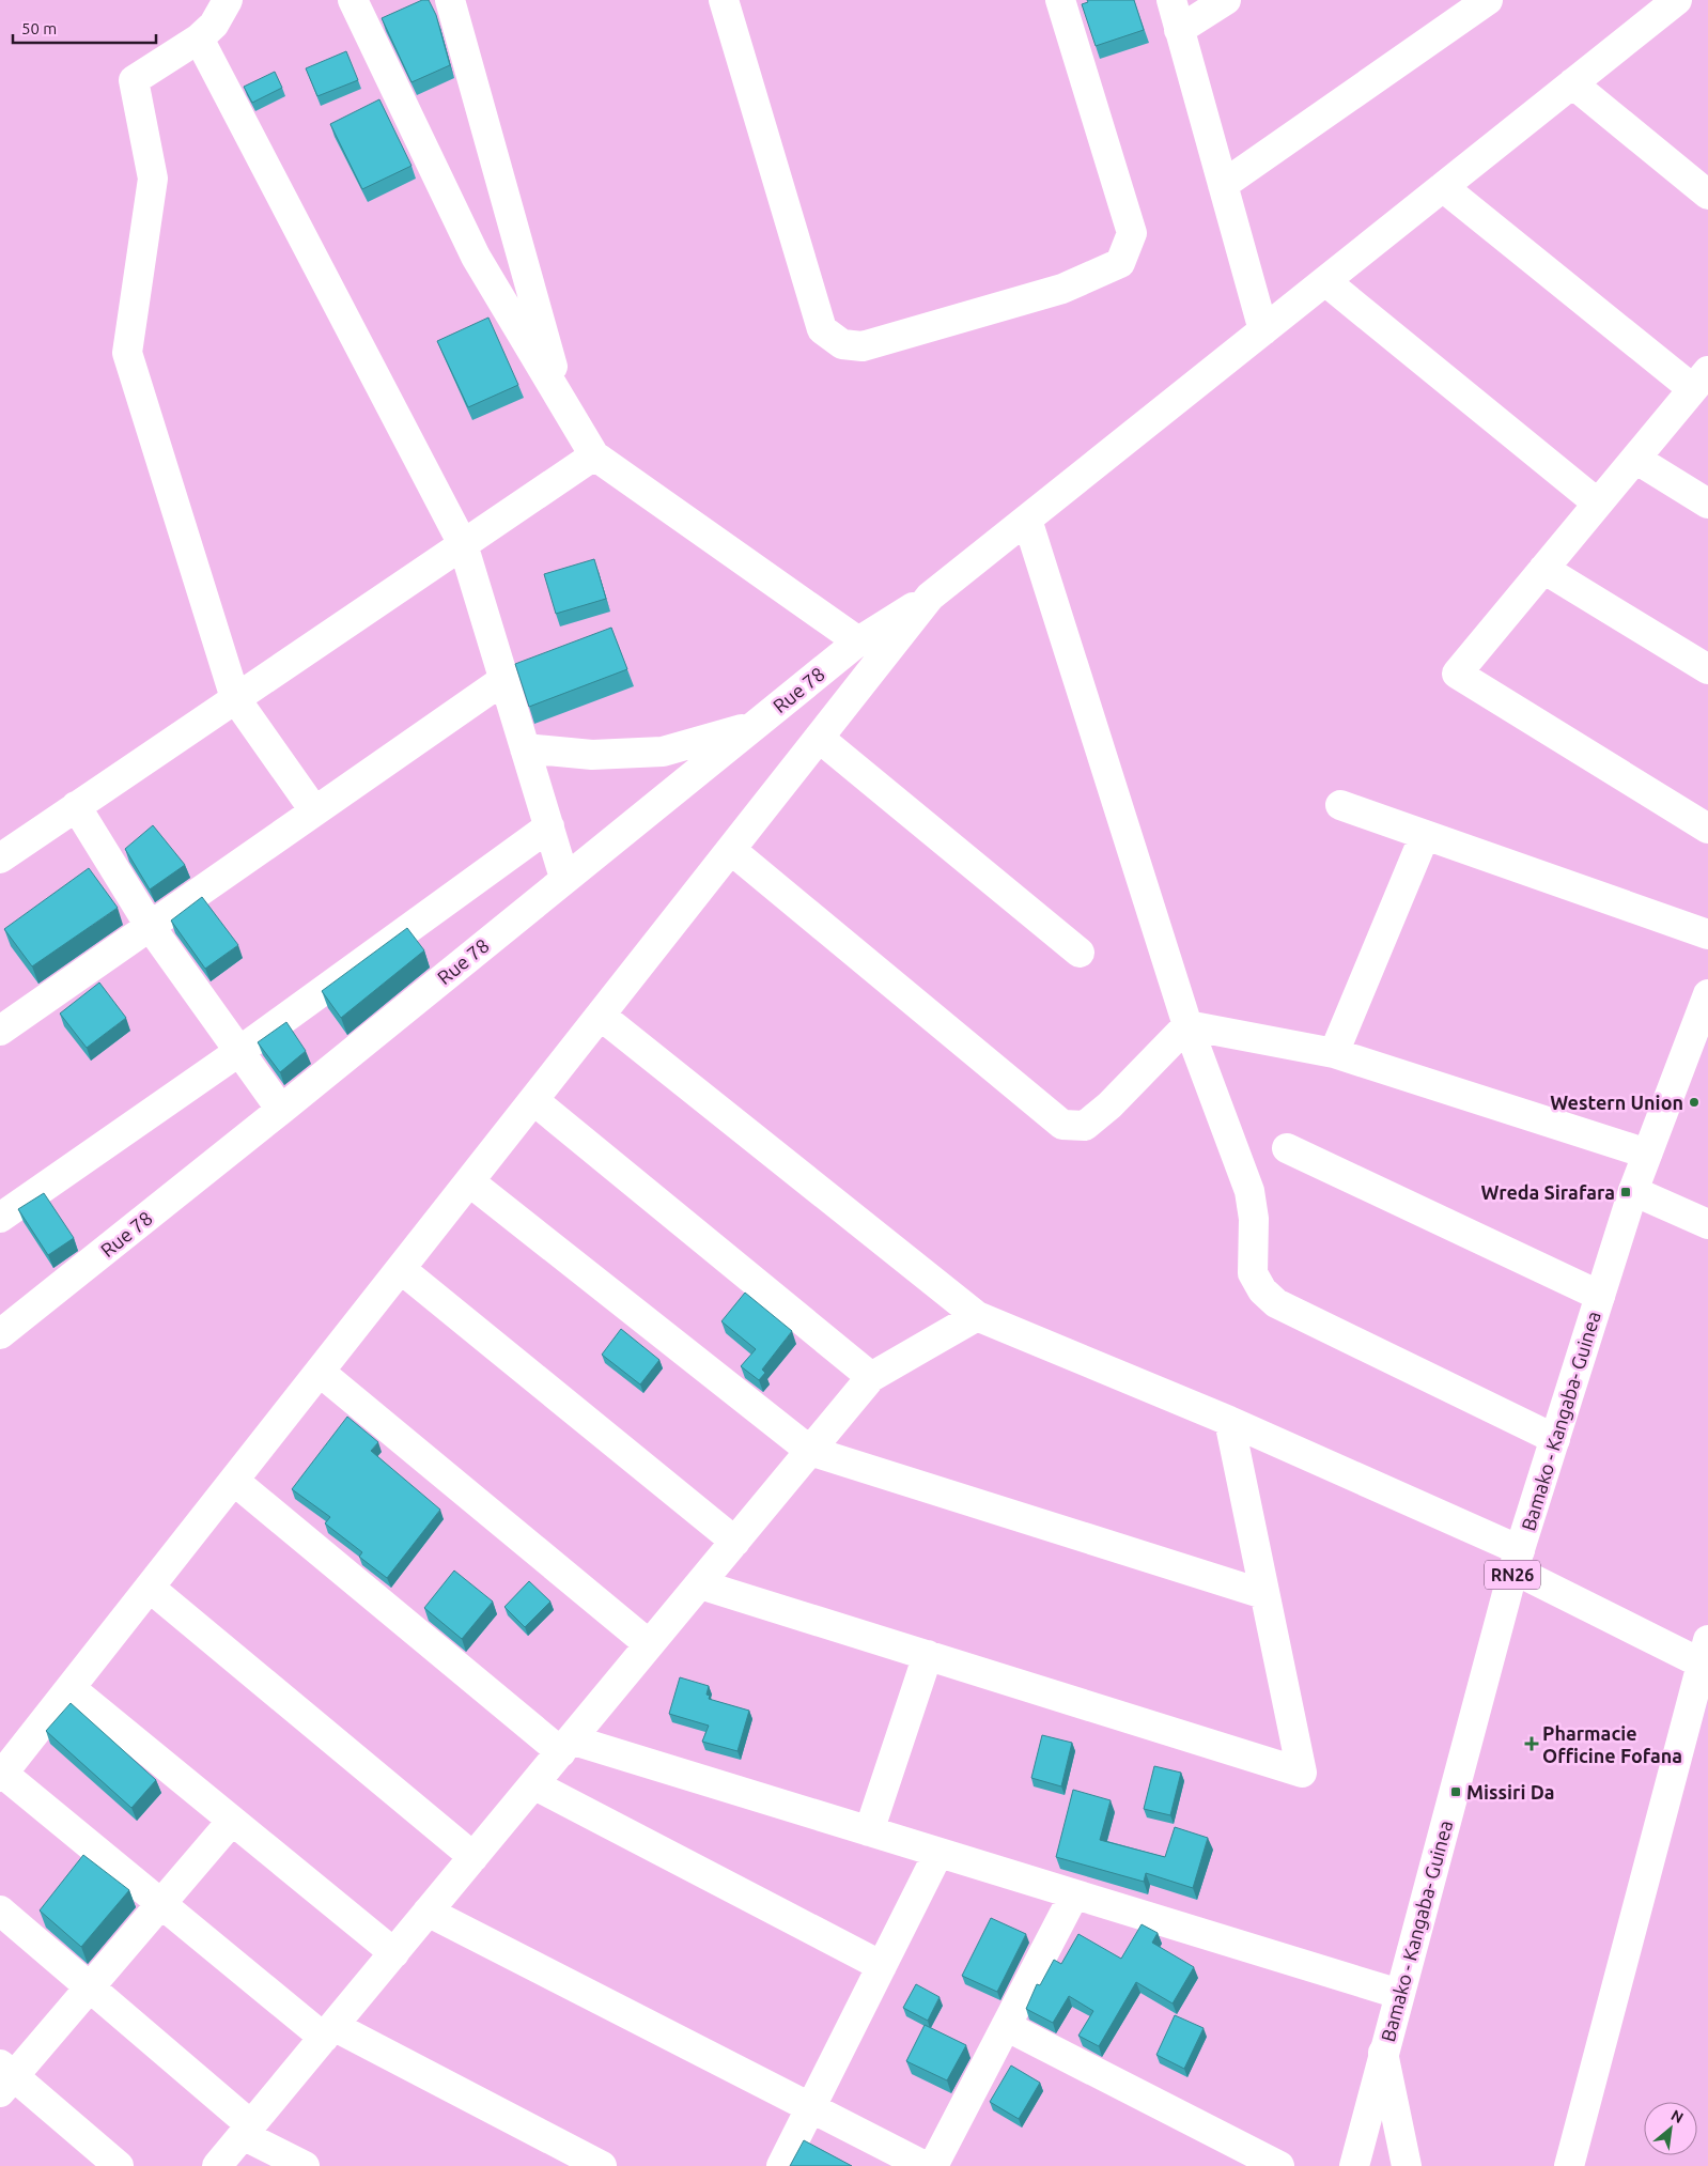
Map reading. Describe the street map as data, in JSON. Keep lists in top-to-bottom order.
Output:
{
  "streets": {
    "street": ["Rue 78", "Bamako - Kangaba- Guinea", "RN26"]
  },
  "places": {
    "other": ["Western Union"],
    "transit": ["Wreda Sirafara", "Missiri Da"],
    "health": ["Pharmacie Officine Fofana"]
  },
  "scale_bar": "50 m",
  "north": "top right"
}
